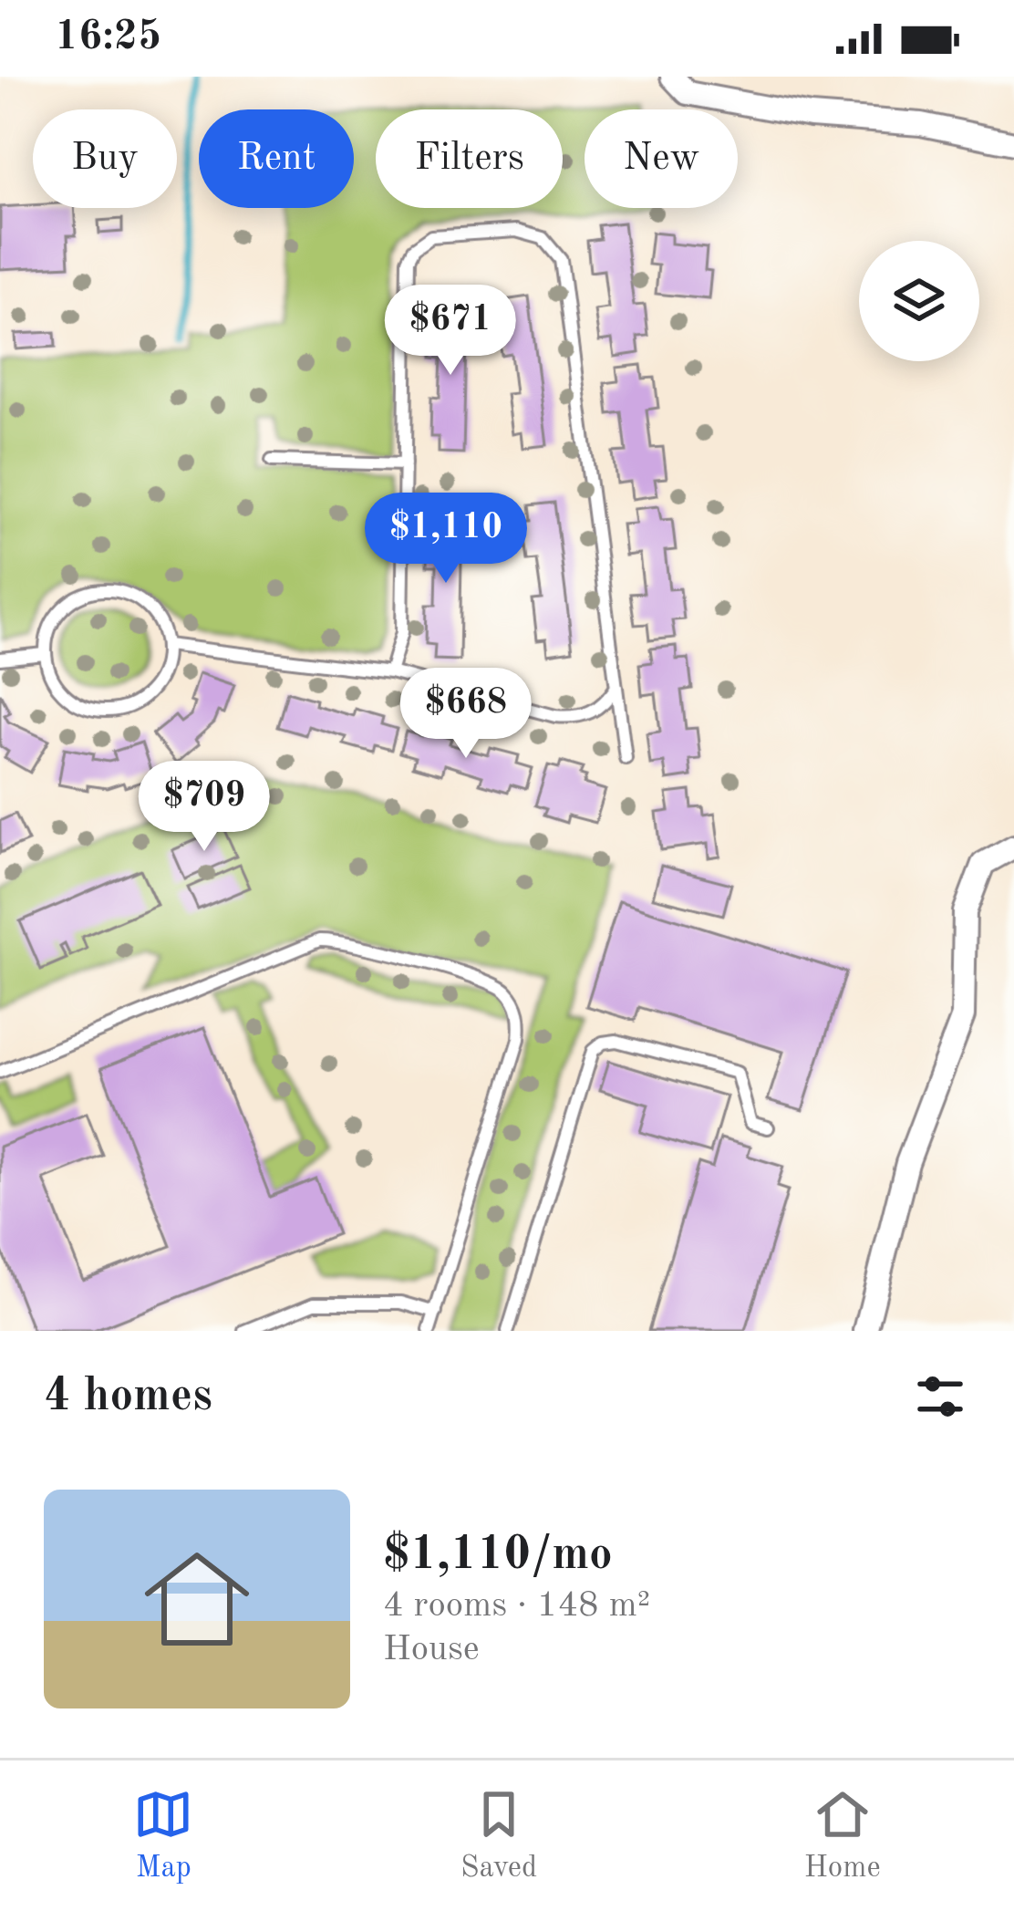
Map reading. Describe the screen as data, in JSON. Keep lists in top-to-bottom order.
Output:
{
  "page": {
    "status": "16:25",
    "chip": [
      "Buy",
      "Rent",
      "Filters",
      "New"
    ],
    "price": [
      "$671",
      "$1,110",
      "$668",
      "$709"
    ],
    "heading": "4 homes",
    "list": [
      {
        "name": "$1,110/mo",
        "note": "4 rooms · 148 m² · House"
      }
    ],
    "tabs": ["Map", "Saved", "Home"]
  }
}
